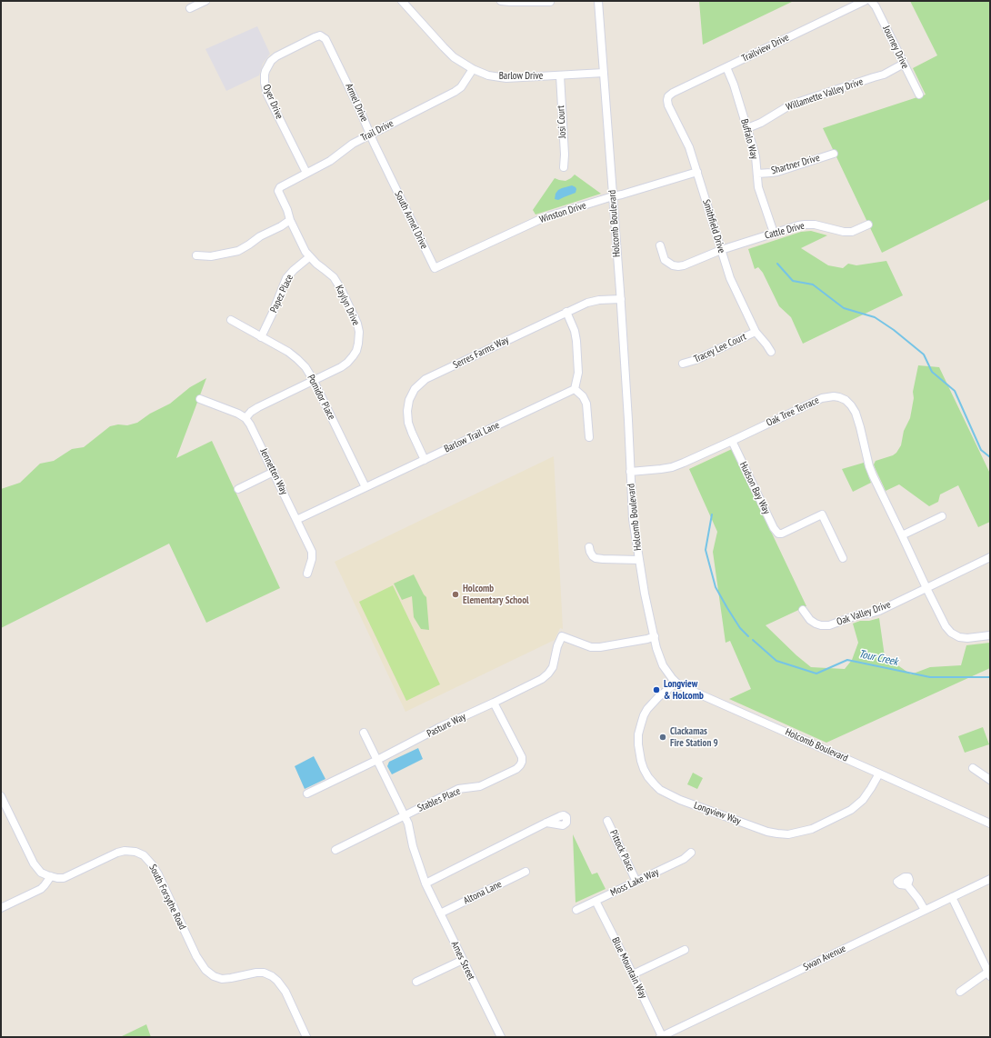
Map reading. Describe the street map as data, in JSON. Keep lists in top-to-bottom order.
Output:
{
  "streets": {
    "street": [
      "Journey Drive",
      "Trailview Drive",
      "Barlow Drive",
      "Willamette Valley Drive",
      "Oyer Drive",
      "Armel Drive",
      "Josi Court",
      "Trail Drive",
      "Buffalo Way",
      "Shartner Drive",
      "Winston Drive",
      "South Armel Drive",
      "Holcomb Boulevard",
      "Smithfield Drive",
      "Cattle Drive",
      "Papez Place",
      "Kaylyn Drive",
      "Tracey Lee Court",
      "Serres Farms Way",
      "Pomidor Place",
      "Oak Tree Terrace",
      "Barlow Trail Lane",
      "Jennetten Way",
      "Hudson Bay Way",
      "Oak Valley Drive",
      "Pasture Way",
      "Stables Place",
      "Longview Way",
      "Pittock Place",
      "Moss Lake Way",
      "Altona Lane",
      "South Forsythe Road",
      "Swan Avenue",
      "Ames Street",
      "Blue Mountain Way"
    ]
  },
  "crossings": [
    ["Journey Drive", "Willamette Valley Drive"],
    ["Trailview Drive", "Buffalo Way"],
    ["Trailview Drive", "Smithfield Drive"],
    ["Barlow Drive", "Josi Court"],
    ["Barlow Drive", "Trail Drive"],
    ["Barlow Drive", "Holcomb Boulevard"],
    ["Willamette Valley Drive", "Buffalo Way"],
    ["Oyer Drive", "Armel Drive"],
    ["Oyer Drive", "Trail Drive"],
    ["Armel Drive", "Trail Drive"],
    ["Armel Drive", "South Armel Drive"],
    ["Trail Drive", "Kaylyn Drive"],
    ["Buffalo Way", "Shartner Drive"],
    ["Buffalo Way", "Cattle Drive"],
    ["Winston Drive", "South Armel Drive"],
    ["Winston Drive", "Holcomb Boulevard"],
    ["Winston Drive", "Smithfield Drive"],
    ["Holcomb Boulevard", "Serres Farms Way"],
    ["Holcomb Boulevard", "Oak Tree Terrace"],
    ["Holcomb Boulevard", "Pasture Way"],
    ["Holcomb Boulevard", "Longview Way"],
    ["Smithfield Drive", "Cattle Drive"],
    ["Smithfield Drive", "Tracey Lee Court"],
    ["Papez Place", "Kaylyn Drive"],
    ["Papez Place", "Pomidor Place"],
    ["Kaylyn Drive", "Pomidor Place"],
    ["Kaylyn Drive", "Jennetten Way"],
    ["Serres Farms Way", "Barlow Trail Lane"],
    ["Pomidor Place", "Barlow Trail Lane"],
    ["Oak Tree Terrace", "Hudson Bay Way"],
    ["Oak Tree Terrace", "Oak Valley Drive"],
    ["Barlow Trail Lane", "Jennetten Way"],
    ["Pasture Way", "Stables Place"],
    ["Pasture Way", "Ames Street"],
    ["Stables Place", "Ames Street"],
    ["Pittock Place", "Moss Lake Way"],
    ["Moss Lake Way", "Blue Mountain Way"],
    ["Altona Lane", "Ames Street"],
    ["Swan Avenue", "Blue Mountain Way"]
  ],
  "water": ["Tour Creek"],
  "places": ["Holcomb Elementary School", "Longview & Holcomb", "Clackamas Fire Station 9"]
}
